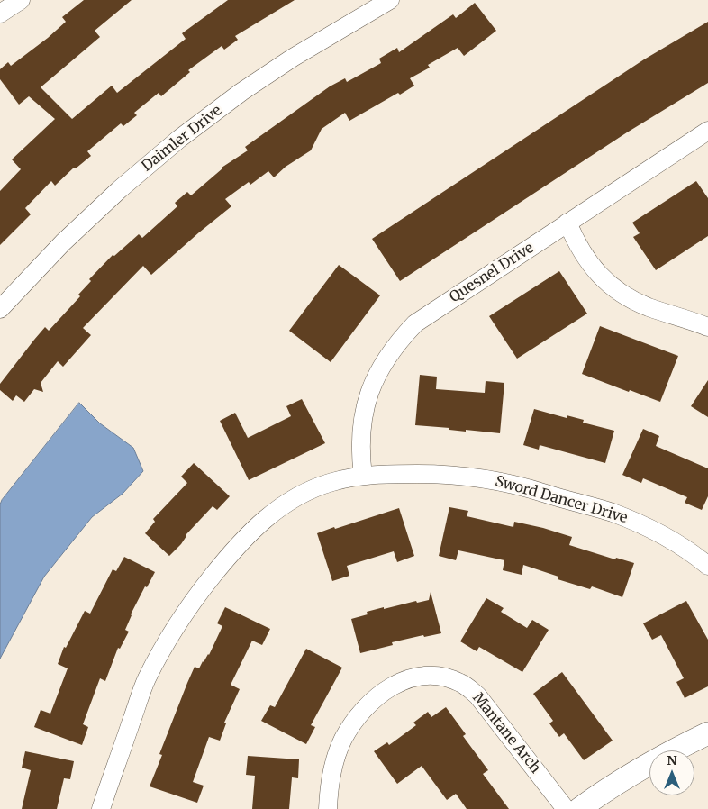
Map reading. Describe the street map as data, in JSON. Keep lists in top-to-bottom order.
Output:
{
  "streets": {
    "street": [
      "Daimler Drive",
      "Quesnel Drive",
      "Sword Dancer Drive",
      "Mantane Arch"
    ]
  },
  "crossings": [
    ["Quesnel Drive", "Sword Dancer Drive"]
  ],
  "north": "top"
}
